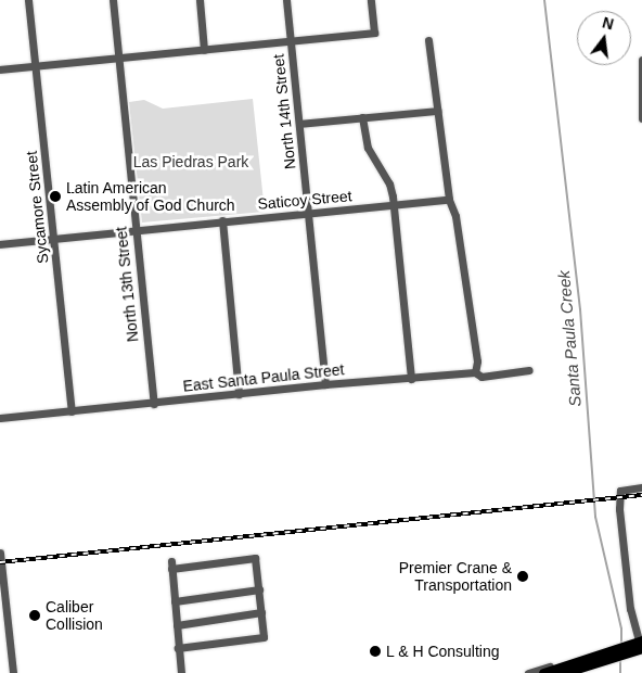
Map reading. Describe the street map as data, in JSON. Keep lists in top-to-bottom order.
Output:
{
  "streets": {
    "street": [
      "North 14th Street",
      "Saticoy Street",
      "Sycamore Street",
      "North 13th Street",
      "East Santa Paula Street"
    ]
  },
  "crossings": [
    ["North 14th Street", "Saticoy Street"],
    ["North 14th Street", "East Santa Paula Street"],
    ["Saticoy Street", "Sycamore Street"],
    ["Saticoy Street", "North 13th Street"],
    ["Sycamore Street", "East Santa Paula Street"],
    ["North 13th Street", "East Santa Paula Street"]
  ],
  "water": ["Santa Paula Creek"],
  "parks": ["Las Piedras Park"],
  "places": [
    "Latin American Assembly of God Church",
    "Premier Crane & Transportation",
    "Caliber Collision",
    "L & H Consulting"
  ],
  "north": "top"
}
